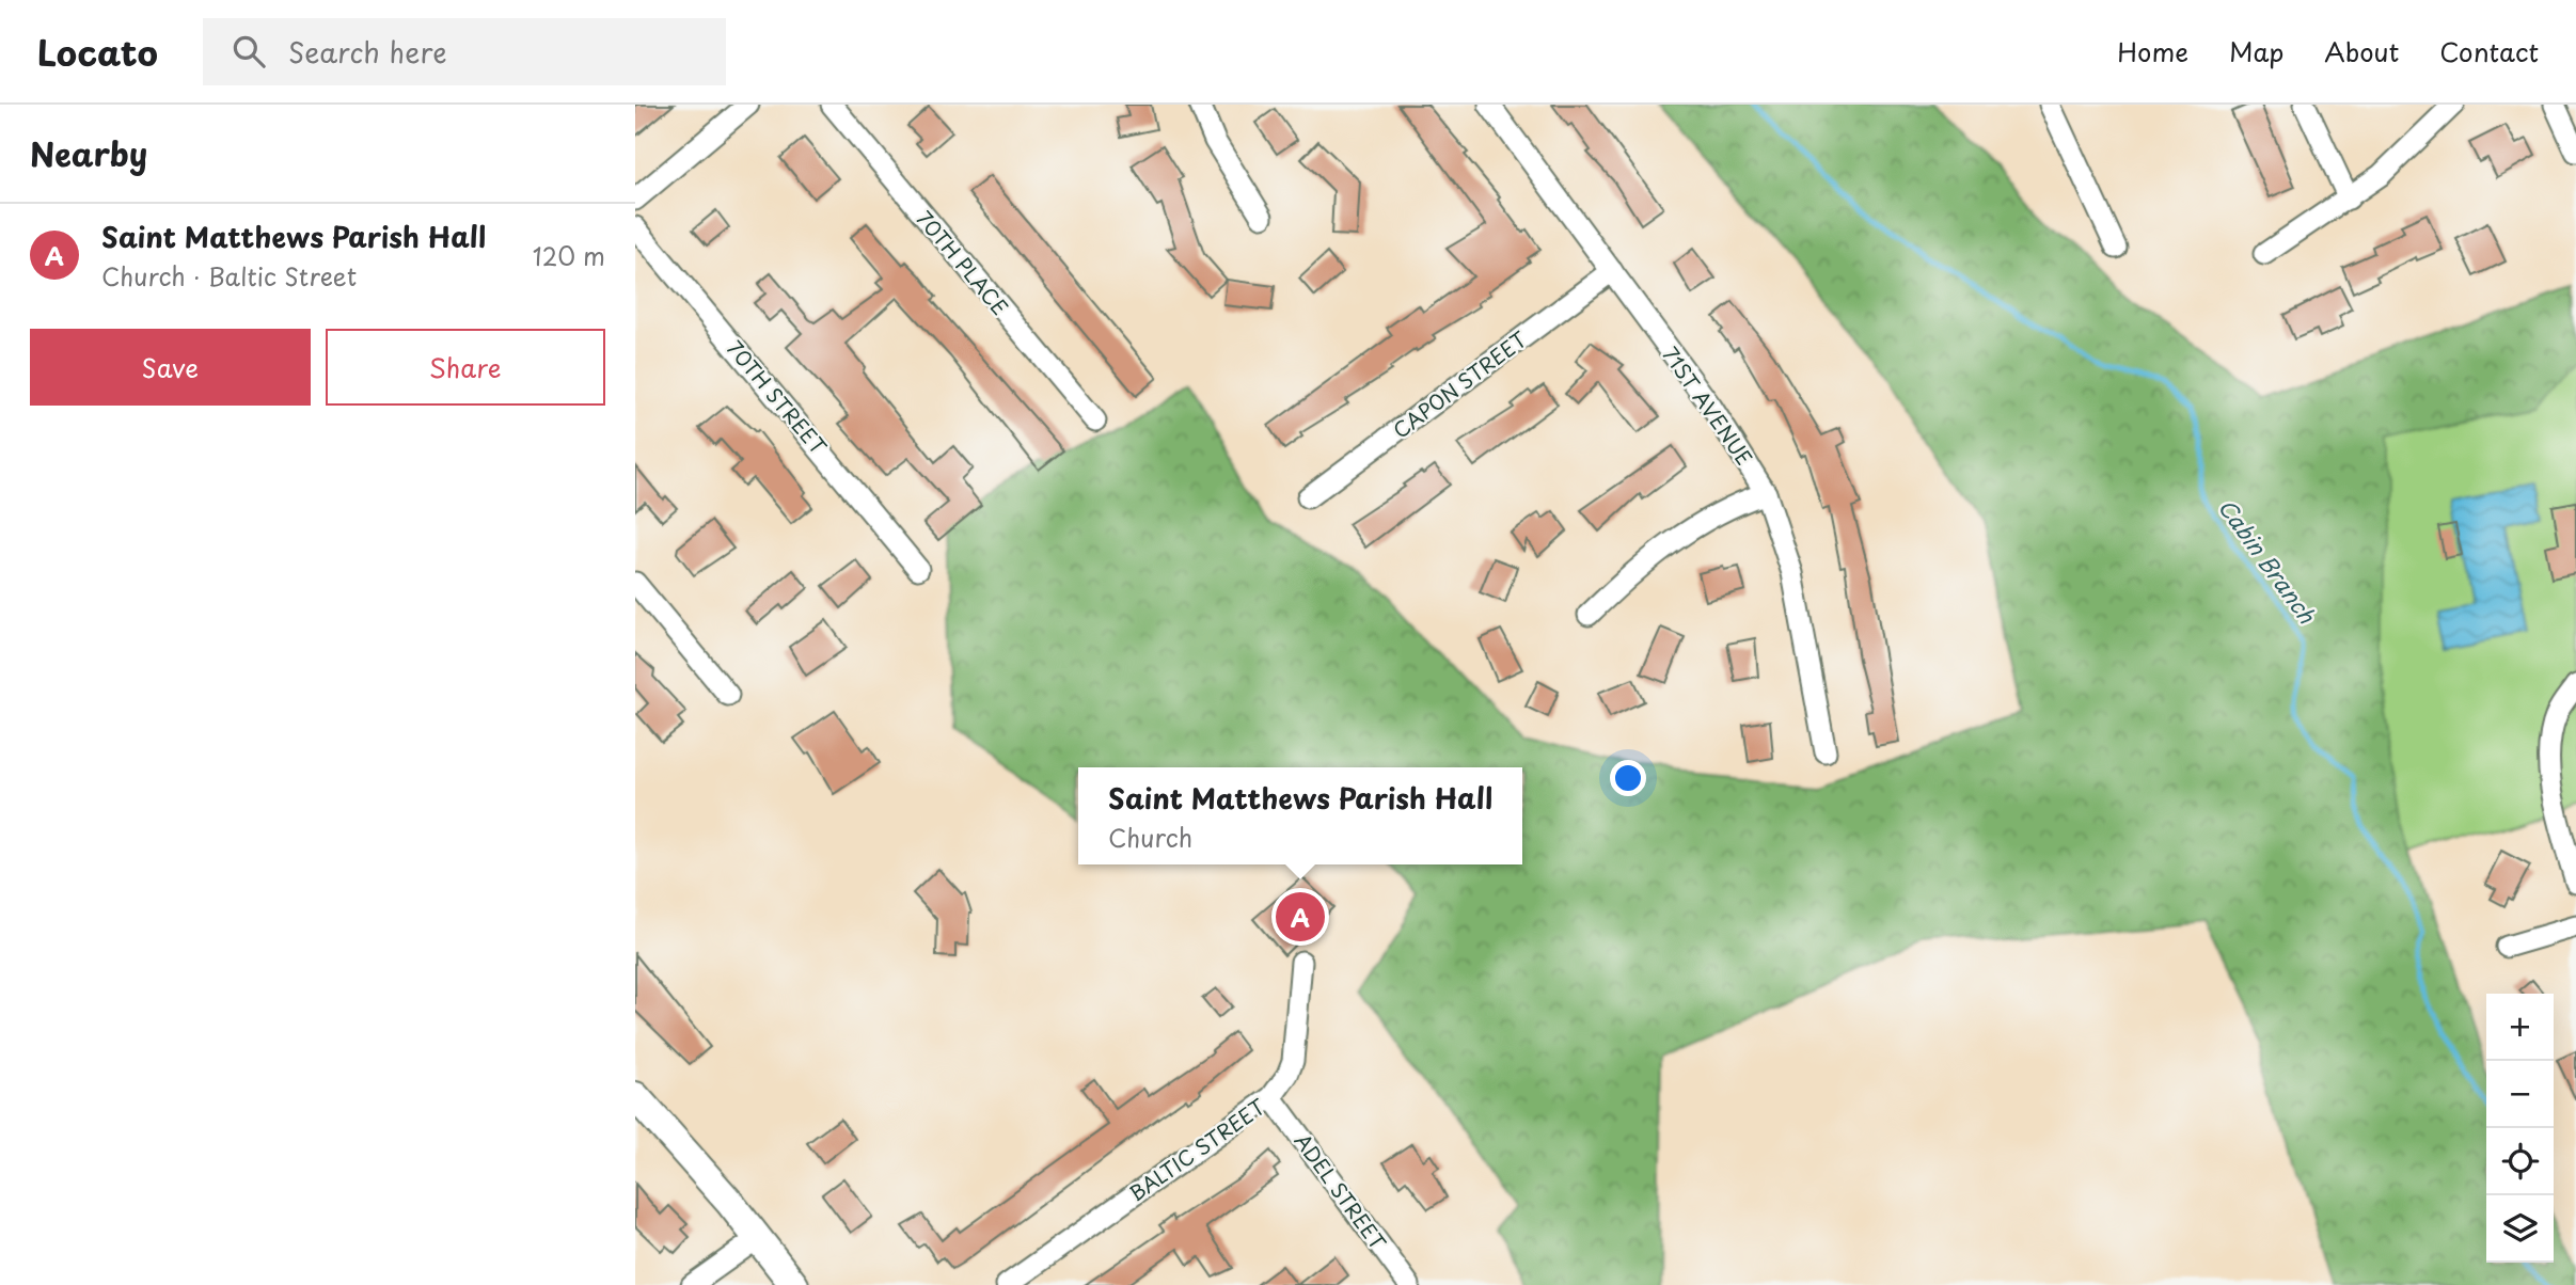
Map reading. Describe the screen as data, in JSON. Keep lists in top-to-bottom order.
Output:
{
  "streets": {
    "street": [
      "70TH PLACE",
      "CAPON STREET",
      "70TH STREET",
      "71ST AVENUE",
      "BALTIC STREET",
      "ADEL STREET"
    ]
  },
  "crossings": [
    ["CAPON STREET", "71ST AVENUE"],
    ["BALTIC STREET", "ADEL STREET"]
  ],
  "water": ["Cabin Branch"],
  "page": {
    "header": "Locato",
    "search": "Search here",
    "nav": [
      "Home",
      "Map",
      "About",
      "Contact"
    ],
    "heading": "Nearby",
    "list": [
      {
        "mark": "A",
        "name": "Saint Matthews Parish Hall",
        "note": "Church · Baltic Street",
        "value": "120 m"
      }
    ],
    "buttons": ["Save", "Share"],
    "popup": ["Saint Matthews Parish Hall", "Church"],
    "pins": "A",
    "map_buttons": ["+", "−"]
  }
}
